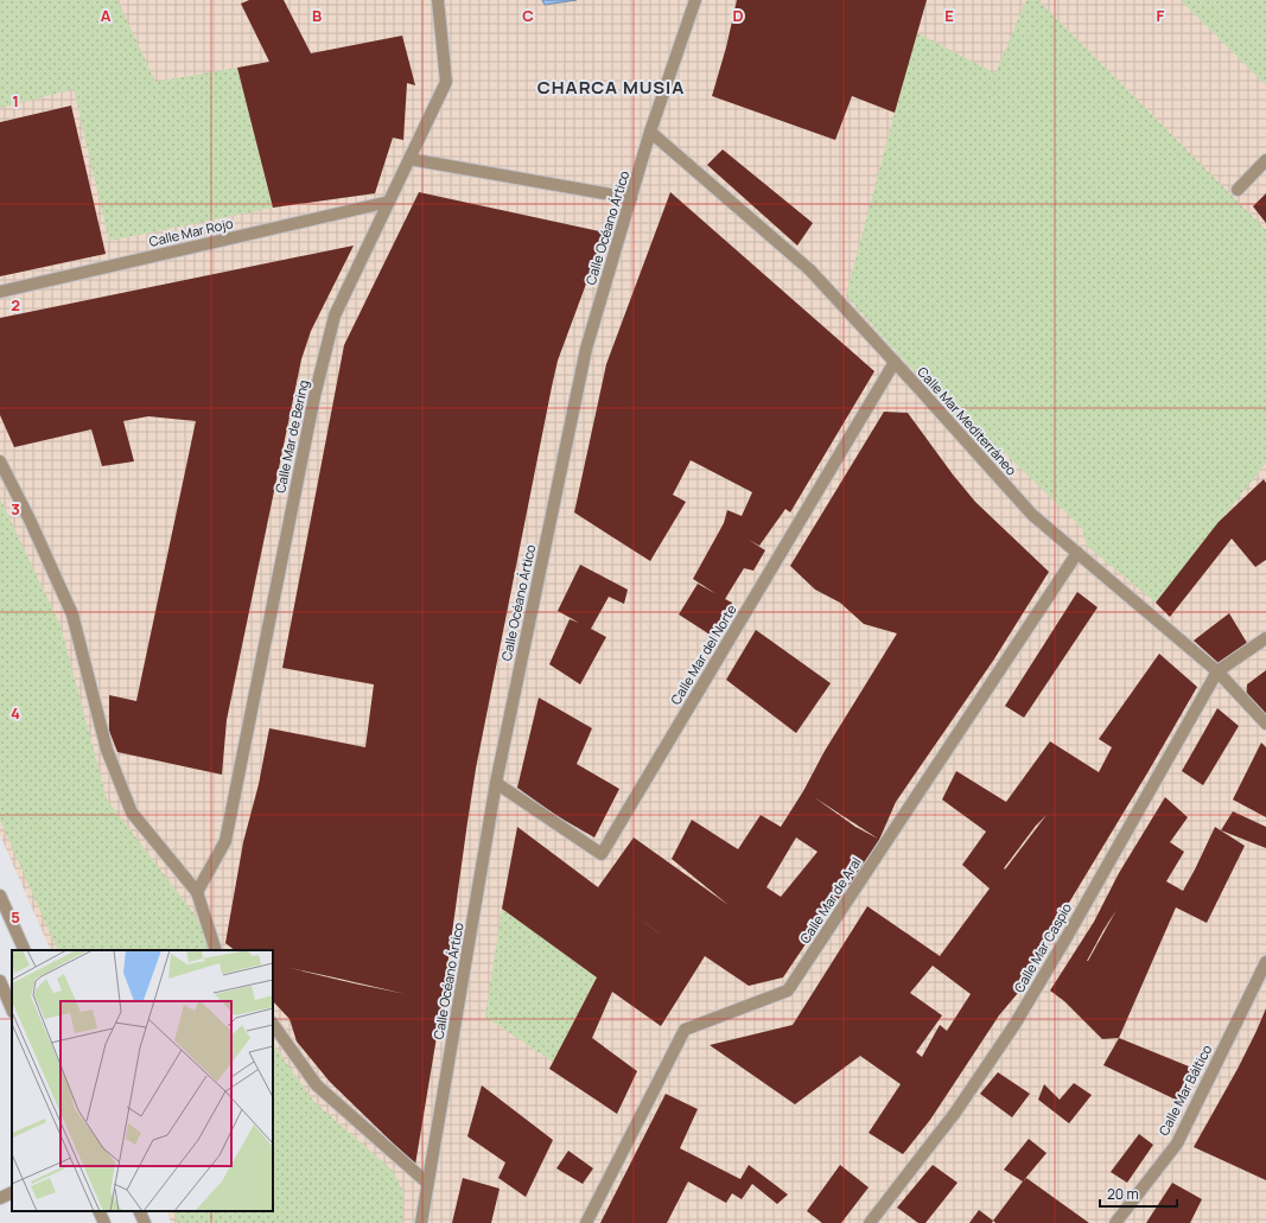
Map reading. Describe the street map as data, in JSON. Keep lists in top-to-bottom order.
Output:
{
  "streets": {
    "street": [
      "Calle Océano Ártico",
      "Calle Mar Rojo",
      "Calle Mar Mediterráneo",
      "Calle Mar de Bering",
      "Calle Mar del Norte",
      "Calle Mar de Aral",
      "Calle Mar Caspio",
      "Calle Mar Báltico"
    ]
  },
  "crossings": [
    ["Calle Océano Ártico", "Calle Mar Mediterráneo"],
    ["Calle Océano Ártico", "Calle Mar del Norte"],
    ["Calle Mar Rojo", "Calle Mar de Bering"],
    ["Calle Mar Mediterráneo", "Calle Mar del Norte"],
    ["Calle Mar Mediterráneo", "Calle Mar de Aral"],
    ["Calle Mar Mediterráneo", "Calle Mar Caspio"]
  ],
  "districts": ["CHARCA MUSIA"],
  "scale_bar": "20 m",
  "grid": {
    "columns": [
      "A",
      "B",
      "C",
      "D",
      "E",
      "F"
    ],
    "rows": [
      "1",
      "2",
      "3",
      "4",
      "5"
    ]
  }
}
